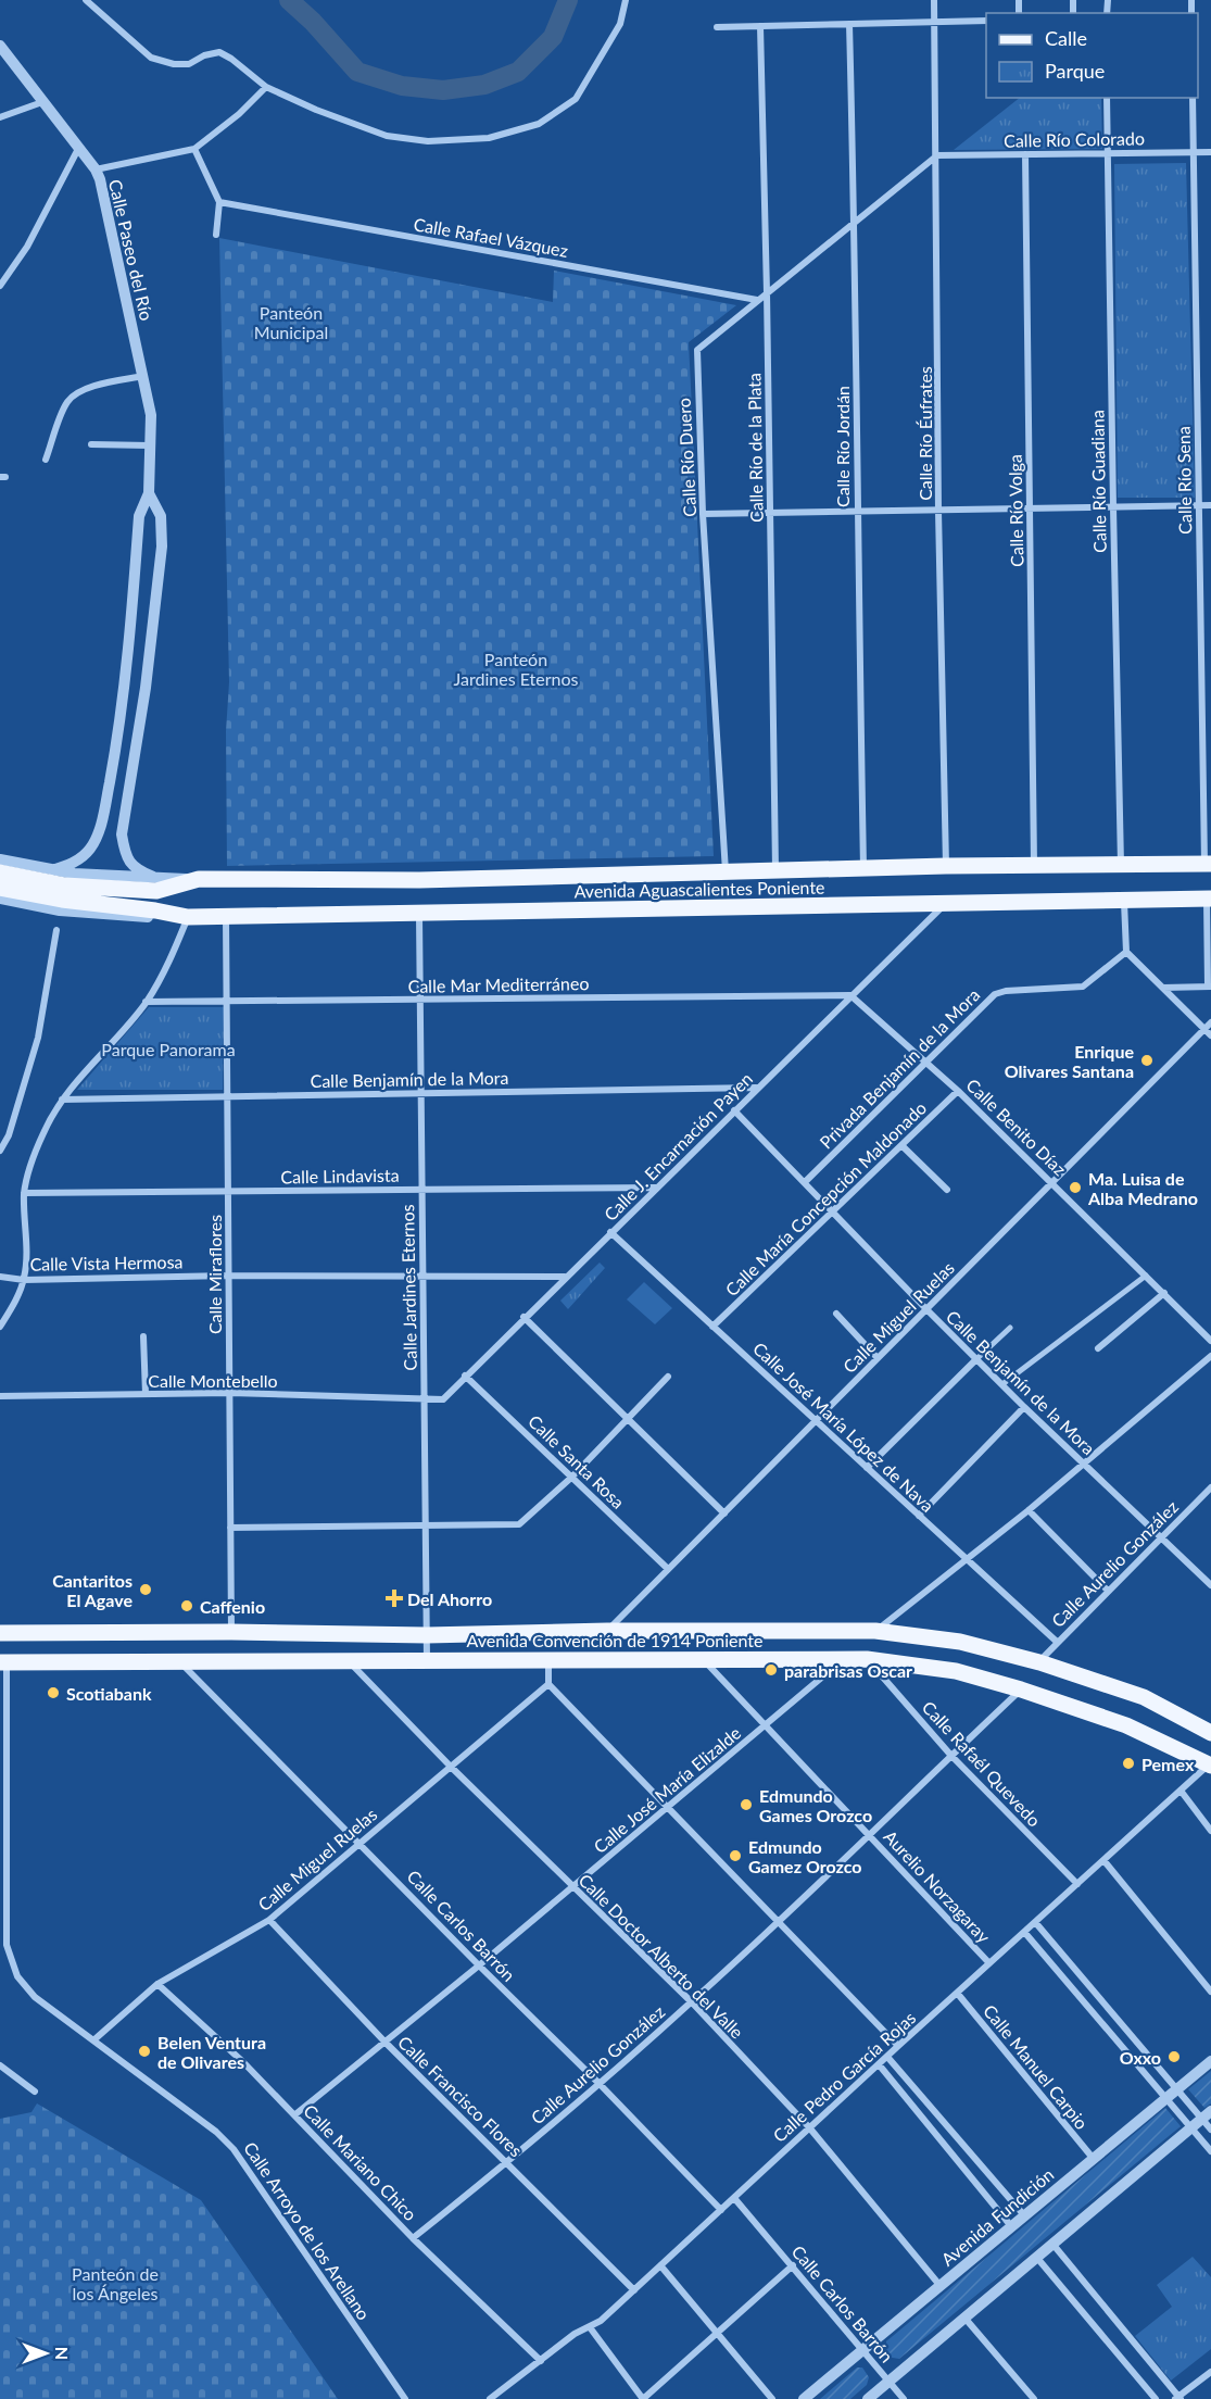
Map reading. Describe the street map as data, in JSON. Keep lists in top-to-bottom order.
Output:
{
  "streets": {
    "main road": ["Avenida Aguascalientes Poniente", "Avenida Convención de 1914 Poniente"],
    "street": [
      "Calle Río Colorado",
      "Calle Rafael Vázquez",
      "Calle Paseo del Río",
      "Calle Río Éufrates",
      "Calle Río Jordán",
      "Calle Río de la Plata",
      "Calle Río Duero",
      "Calle Río Sena",
      "Calle Río Guadiana",
      "Calle Río Volga",
      "Calle Mar Mediterráneo",
      "Privada Benjamín de la Mora",
      "Calle Benjamín de la Mora",
      "Calle Benito Díaz",
      "Calle J. Encarnación Payen",
      "Calle Lindavista",
      "Calle María Concepción Maldonado",
      "Calle Vista Hermosa",
      "Calle Miraflores",
      "Calle Jardines Eternos",
      "Calle Miguel Ruelas",
      "Calle Montebello",
      "Calle José María López de Nava",
      "Calle Santa Rosa",
      "Calle Aurelio González",
      "Calle Rafaél Quevedo",
      "Calle José María Elizalde",
      "Aurelio Norzagaray",
      "Calle Carlos Barrón",
      "Calle Doctor Alberto del Valle",
      "Calle Manuel Carpio",
      "Calle Pedro García Rojas",
      "Calle Francisco Flores",
      "Calle Mariano Chico",
      "Avenida Fundición",
      "Calle Arroyo de los Arellano"
    ]
  },
  "crossings": [
    ["Calle Río Colorado", "Calle Río Éufrates"],
    ["Calle Río Colorado", "Calle Río Duero"],
    ["Calle Río Colorado", "Calle Río Sena"],
    ["Calle Río Colorado", "Calle Río Guadiana"],
    ["Calle Río Colorado", "Calle Río Volga"],
    ["Calle Rafael Vázquez", "Calle Río Duero"],
    ["Calle Paseo del Río", "Avenida Aguascalientes Poniente"],
    ["Calle Río Éufrates", "Calle Río Duero"],
    ["Calle Río Éufrates", "Avenida Aguascalientes Poniente"],
    ["Calle Río Jordán", "Calle Río Duero"],
    ["Calle Río Jordán", "Avenida Aguascalientes Poniente"],
    ["Calle Río de la Plata", "Calle Río Duero"],
    ["Calle Río de la Plata", "Avenida Aguascalientes Poniente"],
    ["Calle Río Duero", "Avenida Aguascalientes Poniente"],
    ["Calle Río Sena", "Avenida Aguascalientes Poniente"],
    ["Calle Río Guadiana", "Avenida Aguascalientes Poniente"],
    ["Calle Río Volga", "Avenida Aguascalientes Poniente"],
    ["Avenida Aguascalientes Poniente", "Calle J. Encarnación Payen"],
    ["Avenida Aguascalientes Poniente", "Calle Miraflores"],
    ["Avenida Aguascalientes Poniente", "Calle Jardines Eternos"],
    ["Calle Mar Mediterráneo", "Calle Benito Díaz"],
    ["Calle Mar Mediterráneo", "Calle J. Encarnación Payen"],
    ["Calle Mar Mediterráneo", "Calle Miraflores"],
    ["Calle Mar Mediterráneo", "Calle Jardines Eternos"],
    ["Privada Benjamín de la Mora", "Calle Benjamín de la Mora"],
    ["Privada Benjamín de la Mora", "Calle Benito Díaz"],
    ["Calle Benjamín de la Mora", "Calle J. Encarnación Payen"],
    ["Calle Benjamín de la Mora", "Calle María Concepción Maldonado"],
    ["Calle Benjamín de la Mora", "Calle Miraflores"],
    ["Calle Benjamín de la Mora", "Calle Jardines Eternos"],
    ["Calle Benjamín de la Mora", "Calle Miguel Ruelas"],
    ["Calle Benjamín de la Mora", "Calle Aurelio González"],
    ["Calle Benito Díaz", "Calle J. Encarnación Payen"],
    ["Calle Benito Díaz", "Calle María Concepción Maldonado"],
    ["Calle Benito Díaz", "Calle Miguel Ruelas"],
    ["Calle J. Encarnación Payen", "Calle Lindavista"],
    ["Calle J. Encarnación Payen", "Calle Vista Hermosa"],
    ["Calle J. Encarnación Payen", "Calle Jardines Eternos"],
    ["Calle J. Encarnación Payen", "Calle Montebello"],
    ["Calle J. Encarnación Payen", "Calle José María López de Nava"],
    ["Calle J. Encarnación Payen", "Calle Santa Rosa"],
    ["Calle Lindavista", "Calle Miraflores"],
    ["Calle Lindavista", "Calle Jardines Eternos"],
    ["Calle María Concepción Maldonado", "Calle José María López de Nava"],
    ["Calle Vista Hermosa", "Calle Miraflores"],
    ["Calle Vista Hermosa", "Calle Jardines Eternos"],
    ["Calle Miraflores", "Calle Montebello"],
    ["Calle Miraflores", "Avenida Convención de 1914 Poniente"],
    ["Calle Jardines Eternos", "Calle Montebello"],
    ["Calle Jardines Eternos", "Avenida Convención de 1914 Poniente"],
    ["Calle Miguel Ruelas", "Calle José María López de Nava"],
    ["Calle Miguel Ruelas", "Calle Santa Rosa"],
    ["Calle Miguel Ruelas", "Avenida Convención de 1914 Poniente"],
    ["Calle Miguel Ruelas", "Calle Carlos Barrón"],
    ["Calle Miguel Ruelas", "Calle Doctor Alberto del Valle"],
    ["Calle Miguel Ruelas", "Calle Francisco Flores"],
    ["Calle Miguel Ruelas", "Calle Mariano Chico"],
    ["Calle Miguel Ruelas", "Calle Arroyo de los Arellano"],
    ["Calle José María López de Nava", "Calle Aurelio González"],
    ["Calle Aurelio González", "Avenida Convención de 1914 Poniente"],
    ["Calle Aurelio González", "Calle Rafaél Quevedo"],
    ["Calle Aurelio González", "Aurelio Norzagaray"],
    ["Calle Aurelio González", "Calle Carlos Barrón"],
    ["Calle Aurelio González", "Calle Doctor Alberto del Valle"],
    ["Calle Aurelio González", "Calle Francisco Flores"],
    ["Calle Aurelio González", "Calle Mariano Chico"],
    ["Avenida Convención de 1914 Poniente", "Calle Rafaél Quevedo"],
    ["Avenida Convención de 1914 Poniente", "Calle José María Elizalde"],
    ["Avenida Convención de 1914 Poniente", "Aurelio Norzagaray"],
    ["Avenida Convención de 1914 Poniente", "Calle Carlos Barrón"],
    ["Avenida Convención de 1914 Poniente", "Calle Doctor Alberto del Valle"],
    ["Avenida Convención de 1914 Poniente", "Calle Pedro García Rojas"],
    ["Avenida Convención de 1914 Poniente", "Calle Arroyo de los Arellano"],
    ["Calle Rafaél Quevedo", "Calle Pedro García Rojas"],
    ["Calle José María Elizalde", "Aurelio Norzagaray"],
    ["Calle José María Elizalde", "Calle Carlos Barrón"],
    ["Calle José María Elizalde", "Calle Doctor Alberto del Valle"],
    ["Calle José María Elizalde", "Calle Francisco Flores"],
    ["Calle José María Elizalde", "Calle Mariano Chico"],
    ["Aurelio Norzagaray", "Calle Pedro García Rojas"],
    ["Calle Carlos Barrón", "Calle Pedro García Rojas"],
    ["Calle Carlos Barrón", "Avenida Fundición"],
    ["Calle Doctor Alberto del Valle", "Calle Pedro García Rojas"],
    ["Calle Doctor Alberto del Valle", "Avenida Fundición"],
    ["Calle Manuel Carpio", "Calle Pedro García Rojas"],
    ["Calle Manuel Carpio", "Avenida Fundición"],
    ["Calle Pedro García Rojas", "Calle Francisco Flores"],
    ["Calle Pedro García Rojas", "Calle Mariano Chico"]
  ],
  "parks": [
    "Panteón Municipal",
    "Panteón Jardines Eternos",
    "Parque Panorama",
    "Panteón de los Ángeles"
  ],
  "places": {
    "other": [
      "Enrique Olivares Santana",
      "Ma. Luisa de Alba Medrano",
      "Cantaritos El Agave",
      "Caffenio",
      "parabrisas Oscar",
      "Scotiabank",
      "Pemex",
      "Edmundo Games Orozco",
      "Edmundo Gamez Orozco",
      "Belen Ventura de Olivares",
      "Oxxo"
    ],
    "health": ["Del Ahorro"]
  },
  "legend": ["Calle", "Parque"],
  "north": "right"
}
